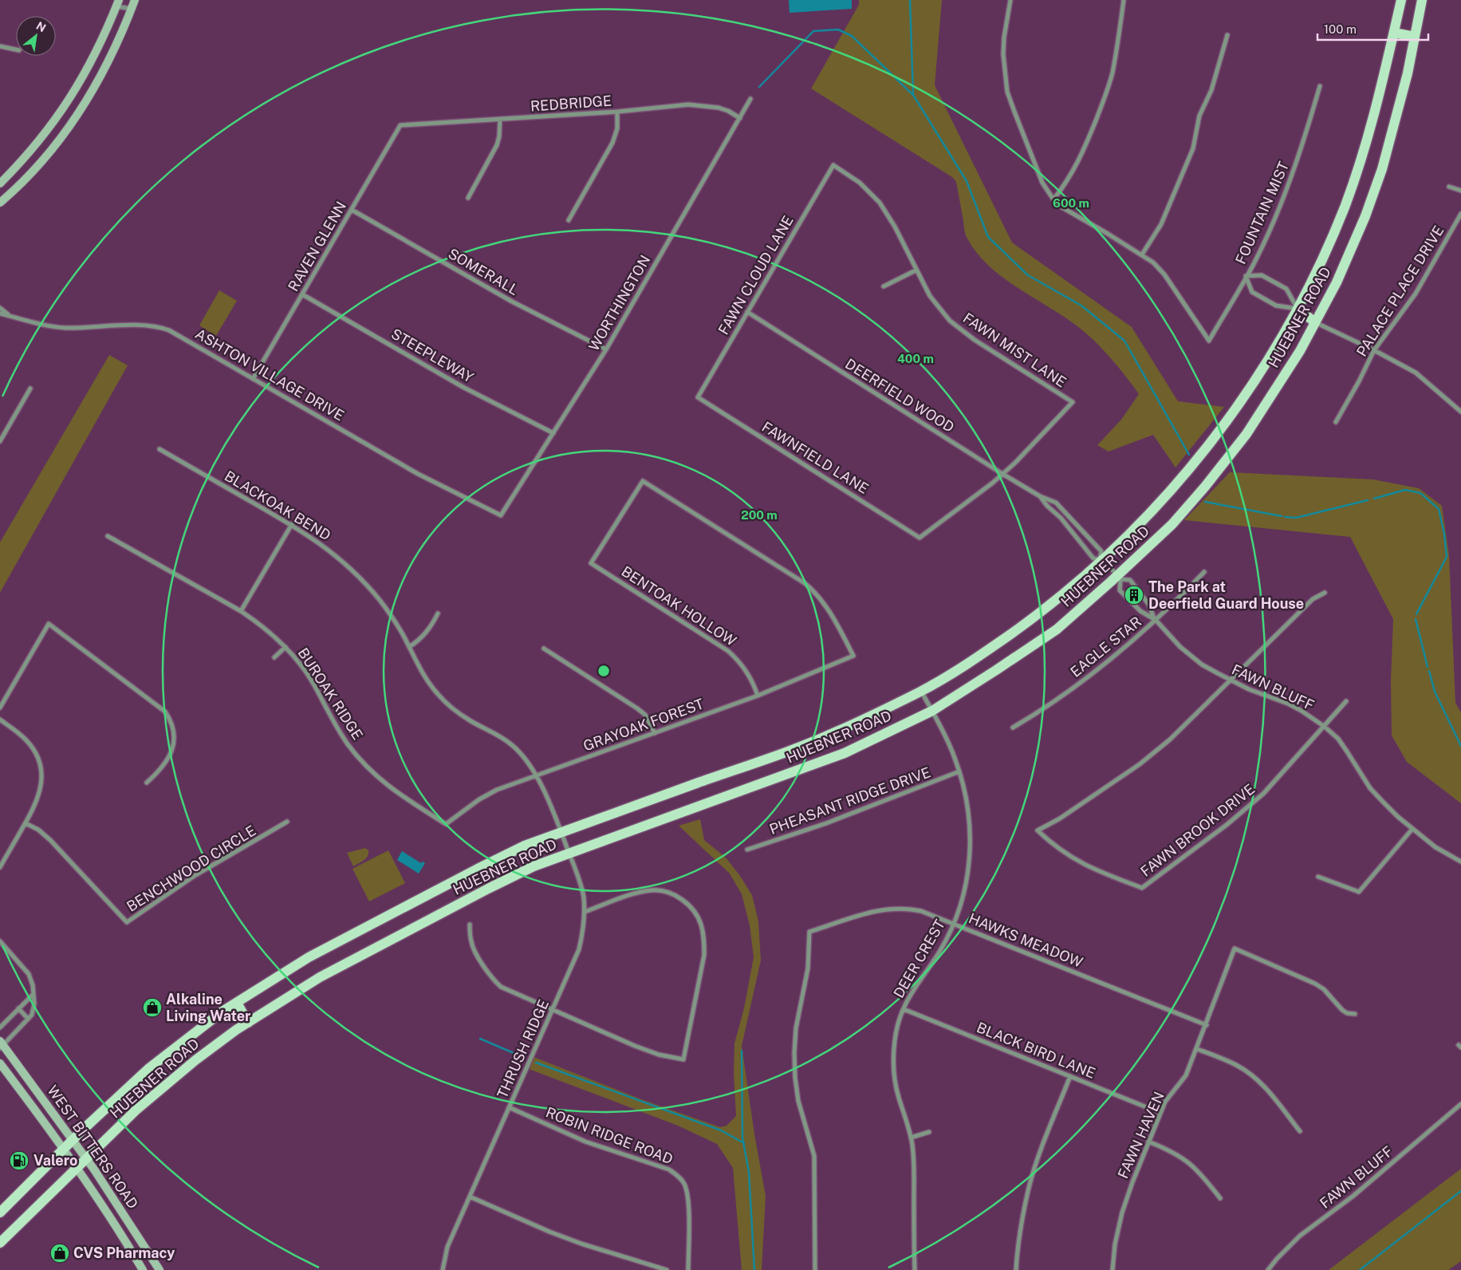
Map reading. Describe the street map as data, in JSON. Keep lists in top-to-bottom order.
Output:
{
  "streets": {
    "main road": ["HUEBNER ROAD", "WEST BITTERS ROAD"],
    "street": [
      "REDBRIDGE",
      "FOUNTAIN MIST",
      "RAVEN GLENN",
      "SOMERALL",
      "FAWN CLOUD LANE",
      "PALACE PLACE DRIVE",
      "WORTHINGTON",
      "FAWN MIST LANE",
      "STEEPLEWAY",
      "ASHTON VILLAGE DRIVE",
      "DEERFIELD WOOD",
      "FAWNFIELD LANE",
      "BLACKOAK BEND",
      "BENTOAK HOLLOW",
      "EAGLE STAR",
      "FAWN BLUFF",
      "BUROAK RIDGE",
      "GRAYOAK FOREST",
      "PHEASANT RIDGE DRIVE",
      "FAWN BROOK DRIVE",
      "BENCHWOOD CIRCLE",
      "HAWKS MEADOW",
      "DEER CREST",
      "THRUSH RIDGE",
      "BLACK BIRD LANE",
      "FAWN HAVEN",
      "ROBIN RIDGE ROAD"
    ]
  },
  "crossings": [
    ["REDBRIDGE", "RAVEN GLENN"],
    ["REDBRIDGE", "WORTHINGTON"],
    ["RAVEN GLENN", "SOMERALL"],
    ["RAVEN GLENN", "STEEPLEWAY"],
    ["RAVEN GLENN", "ASHTON VILLAGE DRIVE"],
    ["SOMERALL", "WORTHINGTON"],
    ["FAWN CLOUD LANE", "FAWN MIST LANE"],
    ["FAWN CLOUD LANE", "DEERFIELD WOOD"],
    ["FAWN CLOUD LANE", "FAWNFIELD LANE"],
    ["WORTHINGTON", "STEEPLEWAY"],
    ["WORTHINGTON", "ASHTON VILLAGE DRIVE"],
    ["HUEBNER ROAD", "DEERFIELD WOOD"],
    ["HUEBNER ROAD", "BLACKOAK BEND"],
    ["HUEBNER ROAD", "FAWN BLUFF"],
    ["HUEBNER ROAD", "DEER CREST"],
    ["HUEBNER ROAD", "THRUSH RIDGE"],
    ["HUEBNER ROAD", "WEST BITTERS ROAD"],
    ["FAWN MIST LANE", "DEERFIELD WOOD"],
    ["FAWN MIST LANE", "FAWNFIELD LANE"],
    ["DEERFIELD WOOD", "FAWNFIELD LANE"],
    ["BLACKOAK BEND", "GRAYOAK FOREST"],
    ["BLACKOAK BEND", "THRUSH RIDGE"],
    ["BENTOAK HOLLOW", "GRAYOAK FOREST"],
    ["EAGLE STAR", "FAWN BLUFF"],
    ["FAWN BLUFF", "FAWN BROOK DRIVE"],
    ["BUROAK RIDGE", "GRAYOAK FOREST"],
    ["PHEASANT RIDGE DRIVE", "DEER CREST"],
    ["HAWKS MEADOW", "DEER CREST"],
    ["HAWKS MEADOW", "FAWN HAVEN"],
    ["DEER CREST", "BLACK BIRD LANE"],
    ["THRUSH RIDGE", "ROBIN RIDGE ROAD"],
    ["BLACK BIRD LANE", "FAWN HAVEN"]
  ],
  "places": {
    "building": ["The Park at Deerfield Guard House"],
    "shop": ["Alkaline Living Water", "CVS Pharmacy"],
    "fuel station": ["Valero"]
  },
  "scale_bar": "100 m",
  "north": "top right",
  "rings": ["600 m", "400 m", "200 m"]
}
